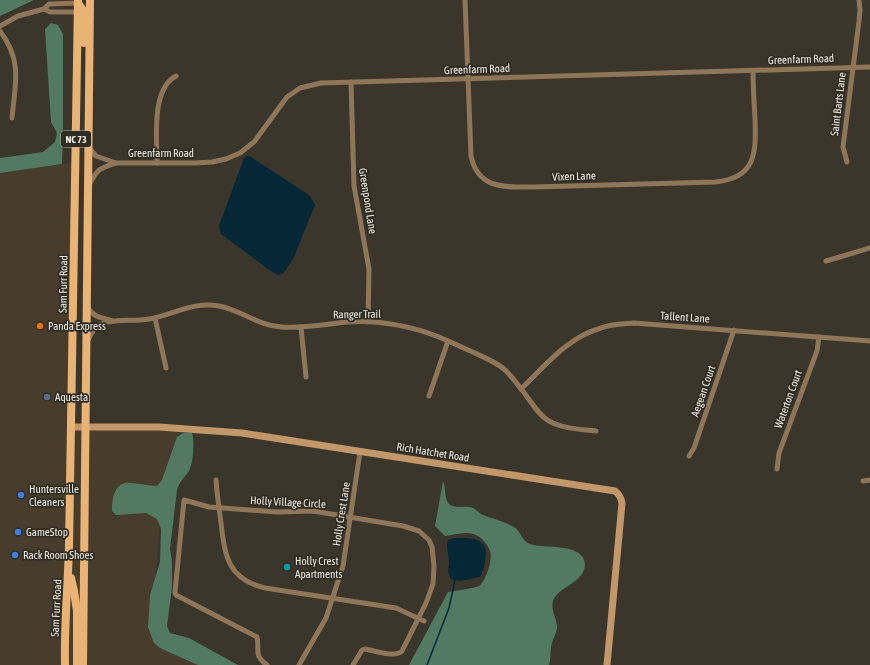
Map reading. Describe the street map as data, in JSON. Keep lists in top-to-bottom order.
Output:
{
  "streets": {
    "main road": ["NC 73", "Sam Furr Road"],
    "street": [
      "Greenfarm Road",
      "Saint Barts Lane",
      "Vixen Lane",
      "Greenpond Lane",
      "Ranger Trail",
      "Tallent Lane",
      "Aegean Court",
      "Waterton Court",
      "Rich Hatchet Road",
      "Holly Village Circle",
      "Holly Crest Lane"
    ]
  },
  "crossings": [
    ["Greenfarm Road", "Saint Barts Lane"],
    ["Greenfarm Road", "Vixen Lane"],
    ["Greenfarm Road", "Greenpond Lane"],
    ["Greenfarm Road", "Sam Furr Road"],
    ["Greenpond Lane", "Ranger Trail"],
    ["Sam Furr Road", "Ranger Trail"],
    ["Sam Furr Road", "Rich Hatchet Road"],
    ["Ranger Trail", "Tallent Lane"],
    ["Tallent Lane", "Aegean Court"],
    ["Tallent Lane", "Waterton Court"],
    ["Rich Hatchet Road", "Holly Crest Lane"],
    ["Holly Village Circle", "Holly Crest Lane"]
  ],
  "places": [
    "Panda Express",
    "Aquesta",
    "Huntersville Cleaners",
    "GameStop",
    "Rack Room Shoes",
    "Holly Crest Apartments"
  ]
}
